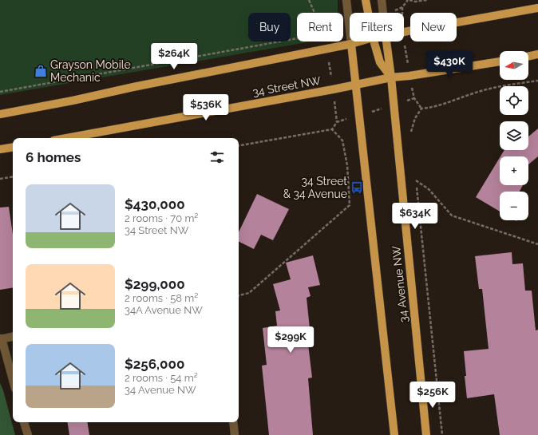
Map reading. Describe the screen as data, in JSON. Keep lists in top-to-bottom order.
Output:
{
  "streets": {
    "main road": ["34 Street NW", "34 Avenue NW"]
  },
  "crossings": [
    ["34 Street NW", "34 Avenue NW"]
  ],
  "places": {
    "shop": ["Grayson Mobile Mechanic"],
    "bus stop": ["34 Street & 34 Avenue"]
  },
  "north": "left",
  "page": {
    "chip": [
      "Buy",
      "Rent",
      "Filters",
      "New"
    ],
    "price": [
      "$264K",
      "$430K",
      "$536K",
      "$634K",
      "$299K",
      "$256K"
    ],
    "map_buttons": ["+", "−"],
    "heading": "6 homes",
    "list": [
      {
        "name": "$430,000",
        "note": "2 rooms · 70 m² · 34 Street NW"
      },
      {
        "name": "$299,000",
        "note": "2 rooms · 58 m² · 34A Avenue NW"
      },
      {
        "name": "$256,000",
        "note": "2 rooms · 54 m² · 34 Avenue NW"
      }
    ]
  }
}
